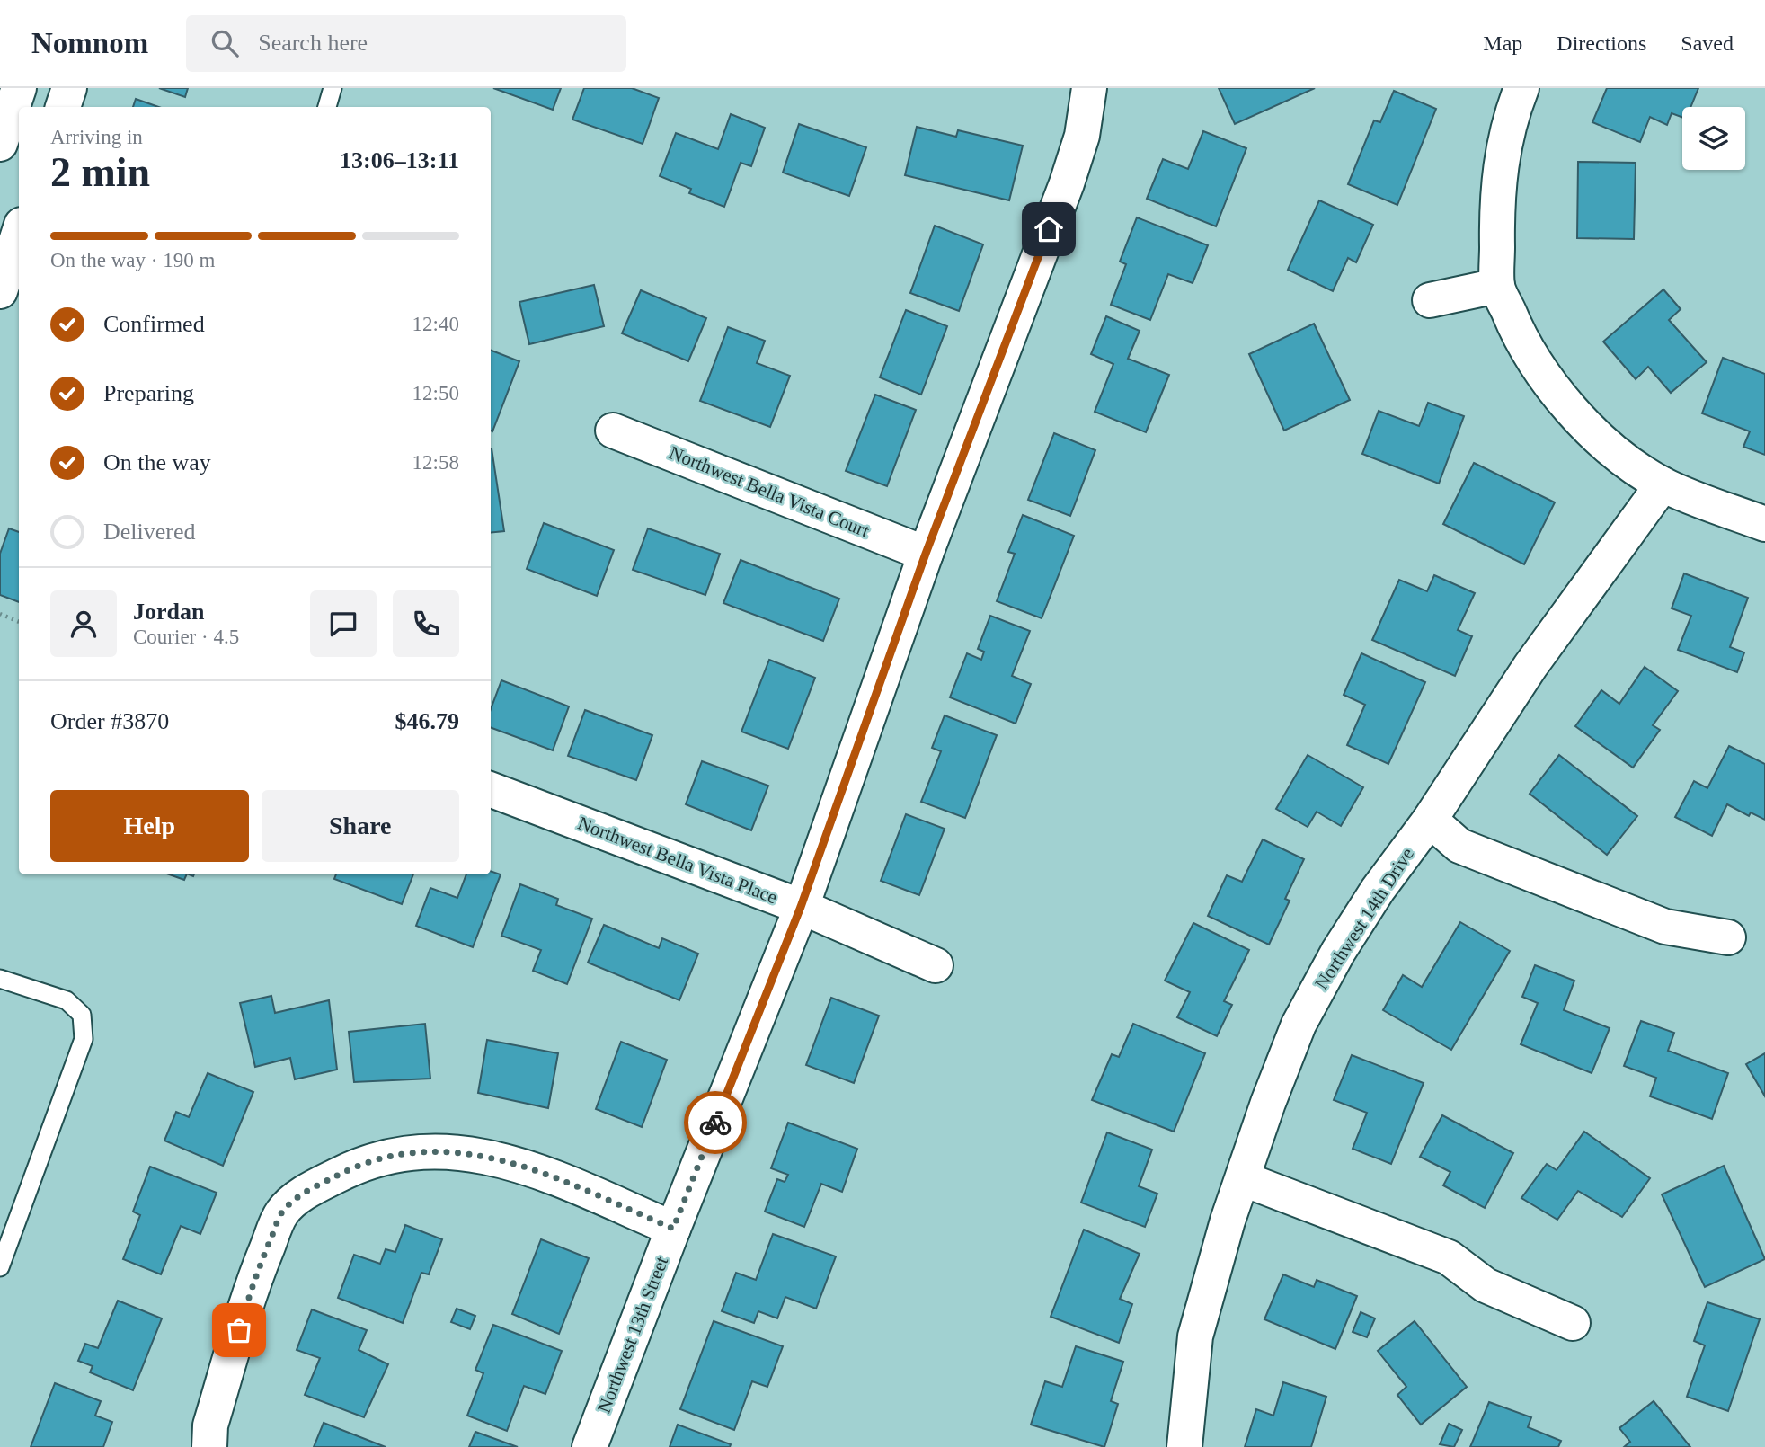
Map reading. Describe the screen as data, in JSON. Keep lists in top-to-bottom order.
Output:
{
  "streets": {
    "street": [
      "Northwest Bella Vista Court",
      "Northwest Bella Vista Place",
      "Northwest 14th Drive",
      "Northwest 13th Street"
    ]
  },
  "crossings": [
    ["Northwest Bella Vista Court", "Northwest 13th Street"],
    ["Northwest Bella Vista Place", "Northwest 13th Street"]
  ],
  "page": {
    "header": "Nomnom",
    "search": "Search here",
    "nav": ["Map", "Directions", "Saved"],
    "heading": ["2 min", "Arriving in", "13:06–13:11"],
    "panel": [
      "Jordan",
      "Courier · 4.5",
      "Order #3870",
      "$46.79"
    ],
    "bar": "On the way · 190 m",
    "list": [
      ["Confirmed", "12:40"],
      ["Preparing", "12:50"],
      ["On the way", "12:58"],
      "Delivered"
    ],
    "buttons": ["Help", "Share"]
  }
}
